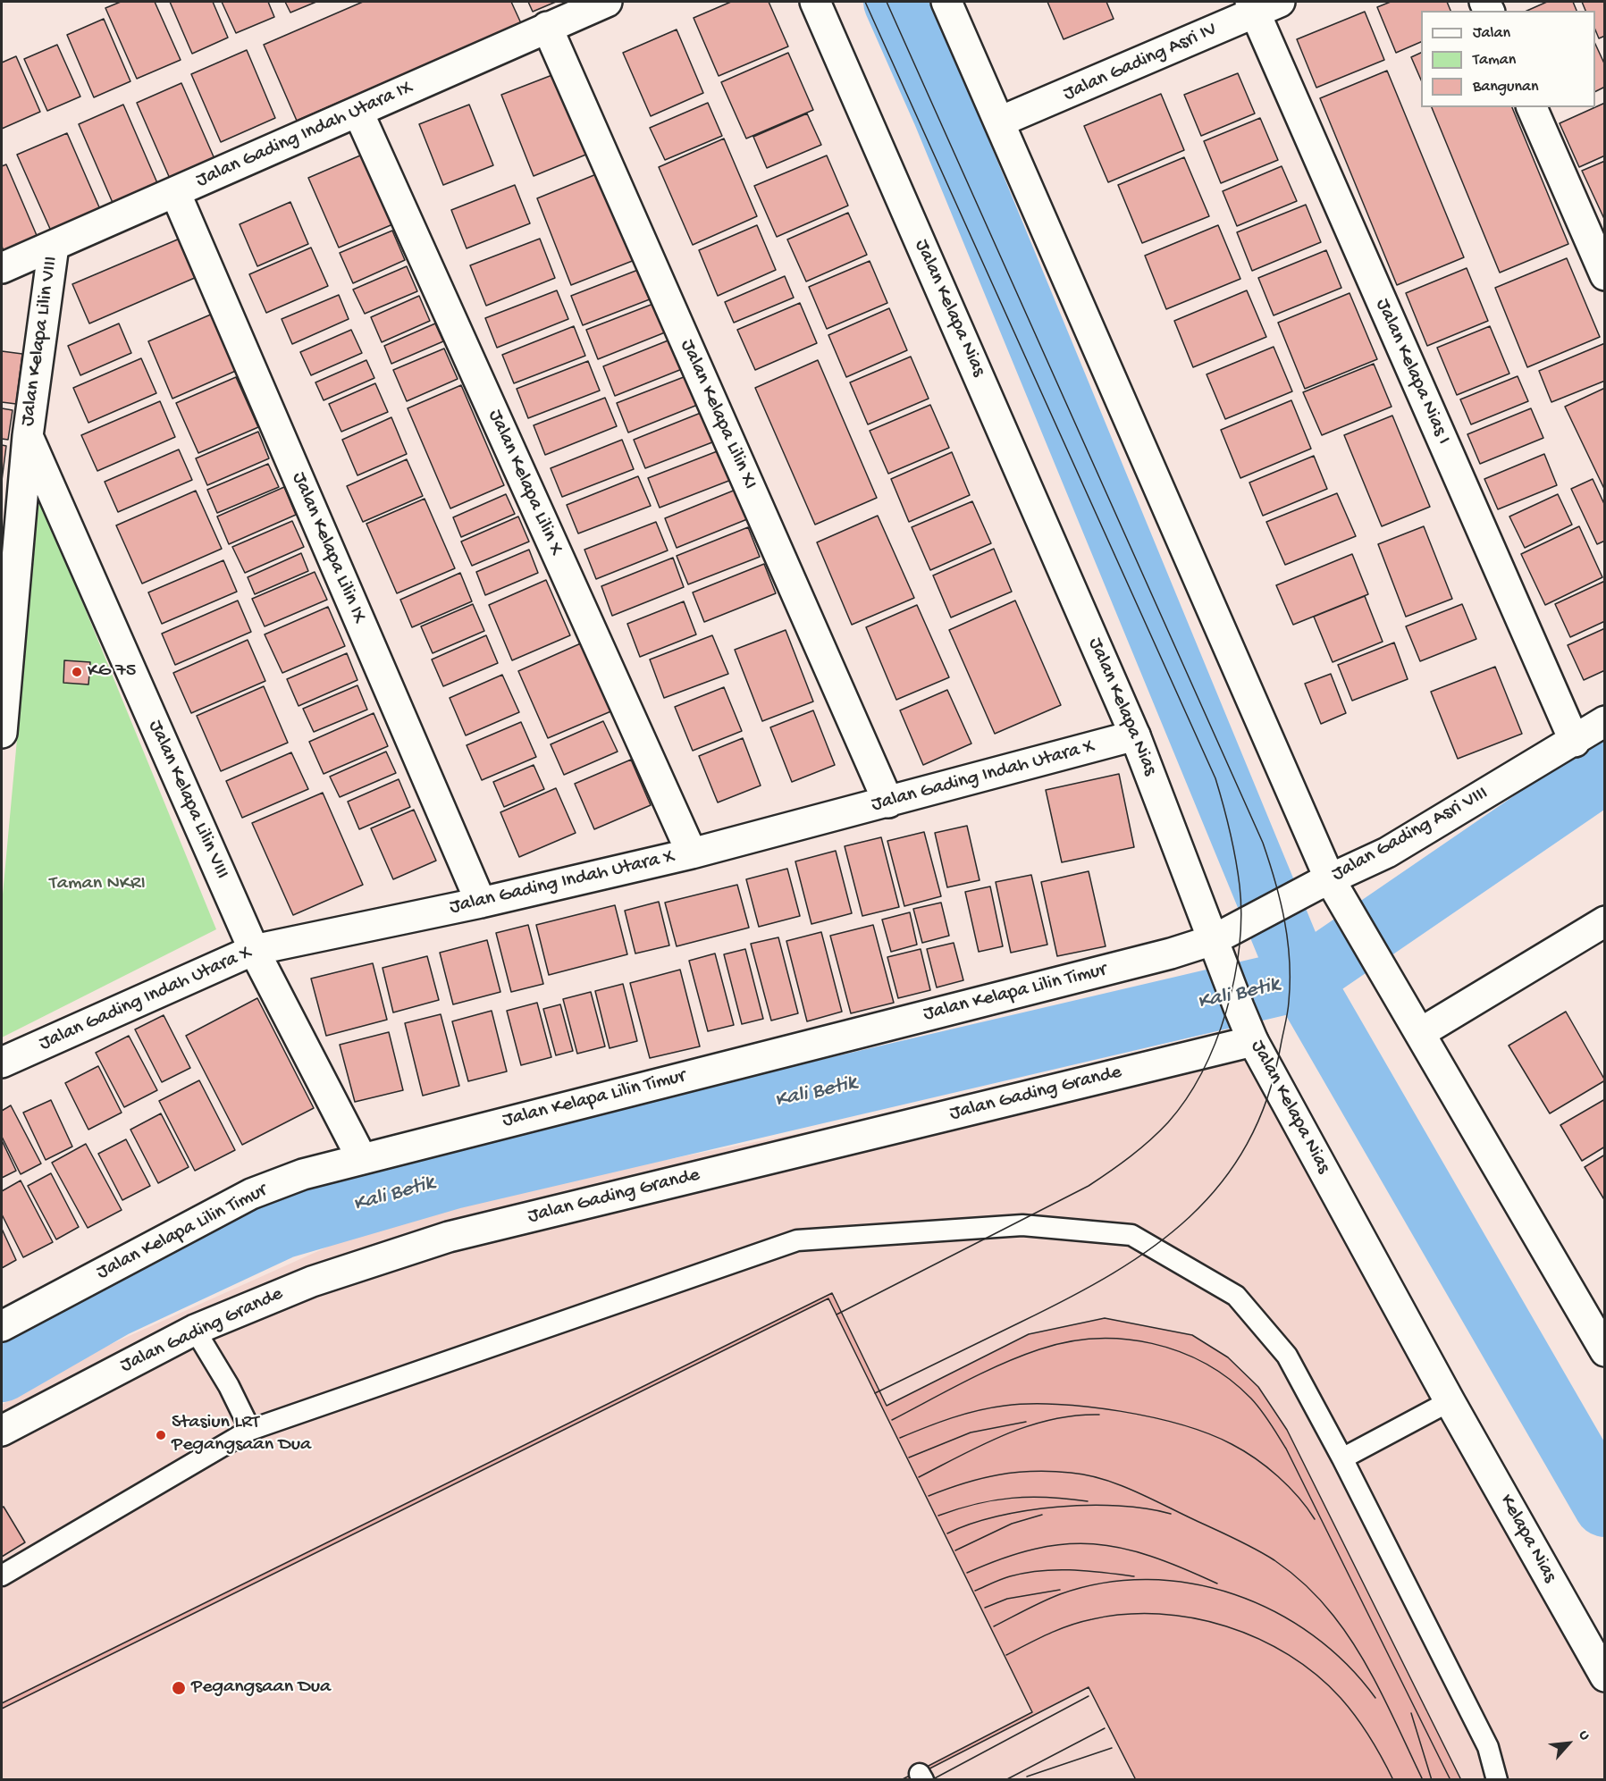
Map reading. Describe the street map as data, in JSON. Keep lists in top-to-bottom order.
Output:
{
  "streets": {
    "street": [
      "Jalan Gading Asri IV",
      "Jalan Gading Indah Utara IX",
      "Jalan Kelapa Nias",
      "Jalan Kelapa Lilin VIII",
      "Jalan Kelapa Nias I",
      "Jalan Kelapa Lilin XI",
      "Jalan Kelapa Lilin X",
      "Jalan Kelapa Lilin IX",
      "Jalan Gading Indah Utara X",
      "Jalan Gading Asri VIII",
      "Jalan Kelapa Lilin Timur",
      "Jalan Gading Grande",
      "Kelapa Nias"
    ]
  },
  "crossings": [
    ["Jalan Gading Asri IV", "Jalan Kelapa Nias I"],
    ["Jalan Gading Indah Utara IX", "Jalan Kelapa Lilin VIII"],
    ["Jalan Gading Indah Utara IX", "Jalan Kelapa Lilin XI"],
    ["Jalan Gading Indah Utara IX", "Jalan Kelapa Lilin X"],
    ["Jalan Gading Indah Utara IX", "Jalan Kelapa Lilin IX"],
    ["Jalan Kelapa Nias", "Jalan Gading Indah Utara X"],
    ["Jalan Kelapa Nias", "Jalan Gading Asri VIII"],
    ["Jalan Kelapa Nias", "Jalan Kelapa Lilin Timur"],
    ["Jalan Kelapa Nias", "Jalan Gading Grande"],
    ["Jalan Kelapa Nias", "Kelapa Nias"],
    ["Jalan Kelapa Lilin VIII", "Jalan Gading Indah Utara X"],
    ["Jalan Kelapa Lilin VIII", "Jalan Kelapa Lilin Timur"],
    ["Jalan Kelapa Nias I", "Jalan Gading Asri VIII"],
    ["Jalan Kelapa Lilin XI", "Jalan Gading Indah Utara X"],
    ["Jalan Kelapa Lilin X", "Jalan Gading Indah Utara X"],
    ["Jalan Kelapa Lilin IX", "Jalan Gading Indah Utara X"],
    ["Jalan Gading Asri VIII", "Jalan Kelapa Lilin Timur"]
  ],
  "water": ["Kali Betik"],
  "parks": ["Taman NKRI"],
  "places": ["KG 75", "Stasiun LRT Pegangsaan Dua", "Pegangsaan Dua"],
  "legend": ["Jalan", "Taman", "Bangunan"],
  "north": "top right"
}
